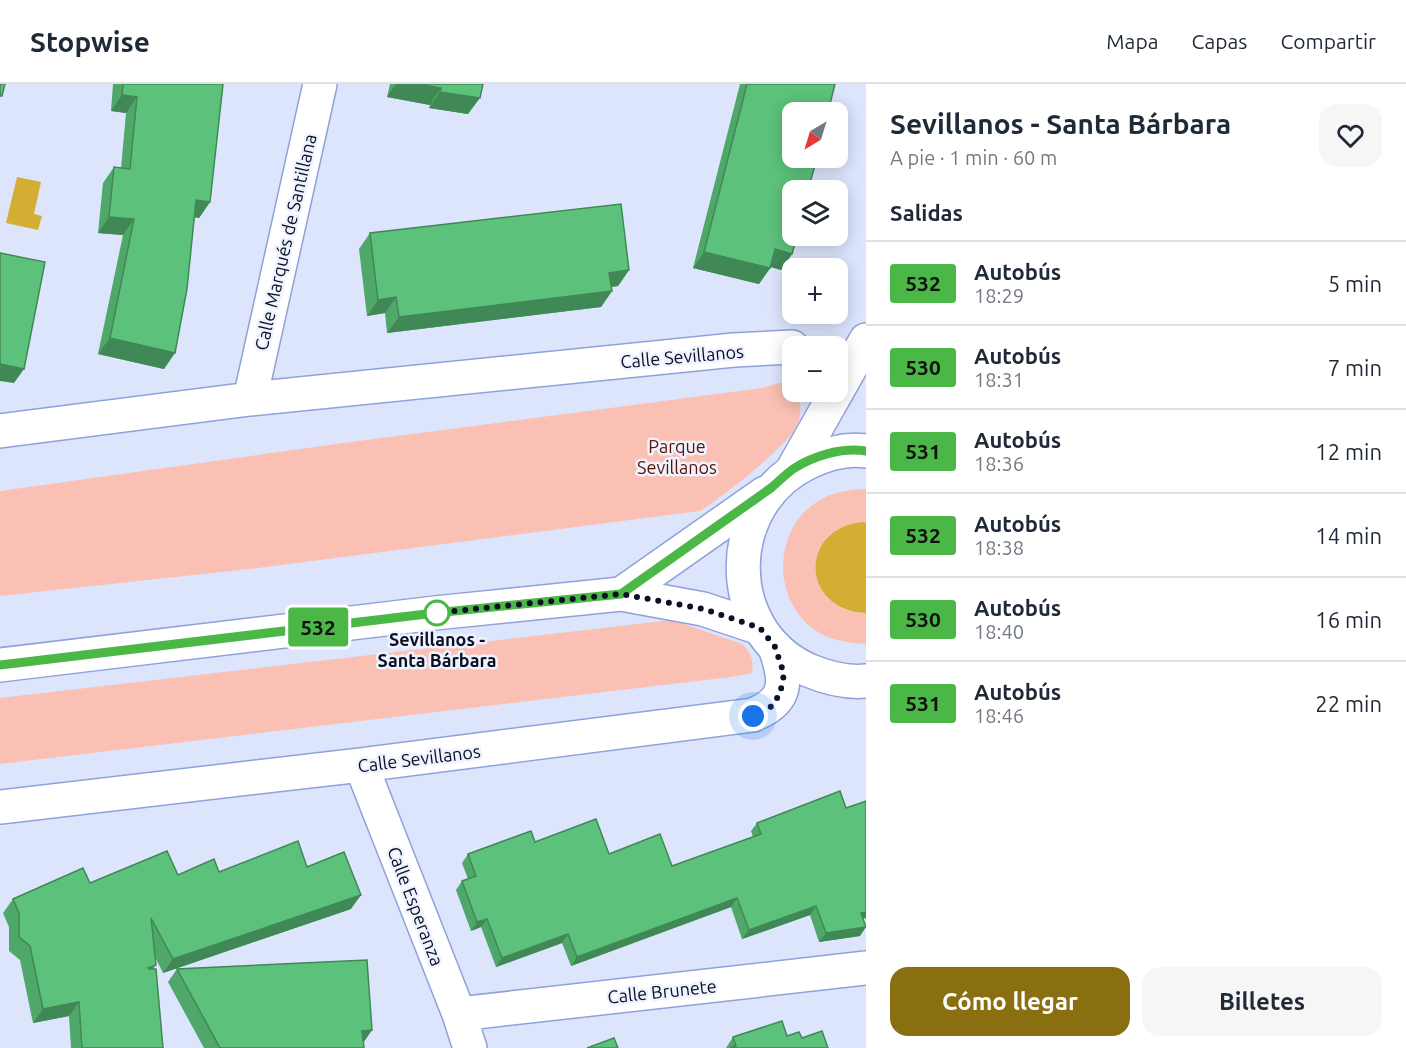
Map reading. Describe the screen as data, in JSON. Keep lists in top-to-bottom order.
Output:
{
  "streets": {
    "street": [
      "Calle Marqués de Santillana",
      "Calle Sevillanos",
      "Calle Esperanza",
      "Calle Brunete"
    ]
  },
  "crossings": [
    ["Calle Marqués de Santillana", "Calle Sevillanos"],
    ["Calle Sevillanos", "Calle Esperanza"],
    ["Calle Esperanza", "Calle Brunete"]
  ],
  "parks": ["Parque Sevillanos"],
  "places": ["Sevillanos - Santa Bárbara"],
  "lines": ["bus line 532"],
  "north": "bottom left",
  "page": {
    "header": "Stopwise",
    "nav": ["Mapa", "Capas", "Compartir"],
    "on_map": "532",
    "heading": [
      ["Sevillanos - Santa Bárbara", "A pie · 1 min · 60 m"],
      "Salidas"
    ],
    "map_buttons": ["+", "−"],
    "list": [
      {
        "mark": "532",
        "name": "Autobús",
        "note": "18:29",
        "value": "5 min"
      },
      {
        "mark": "530",
        "name": "Autobús",
        "note": "18:31",
        "value": "7 min"
      },
      {
        "mark": "531",
        "name": "Autobús",
        "note": "18:36",
        "value": "12 min"
      },
      {
        "mark": "532",
        "name": "Autobús",
        "note": "18:38",
        "value": "14 min"
      },
      {
        "mark": "530",
        "name": "Autobús",
        "note": "18:40",
        "value": "16 min"
      },
      {
        "mark": "531",
        "name": "Autobús",
        "note": "18:46",
        "value": "22 min"
      }
    ],
    "buttons": ["Cómo llegar", "Billetes"]
  }
}
